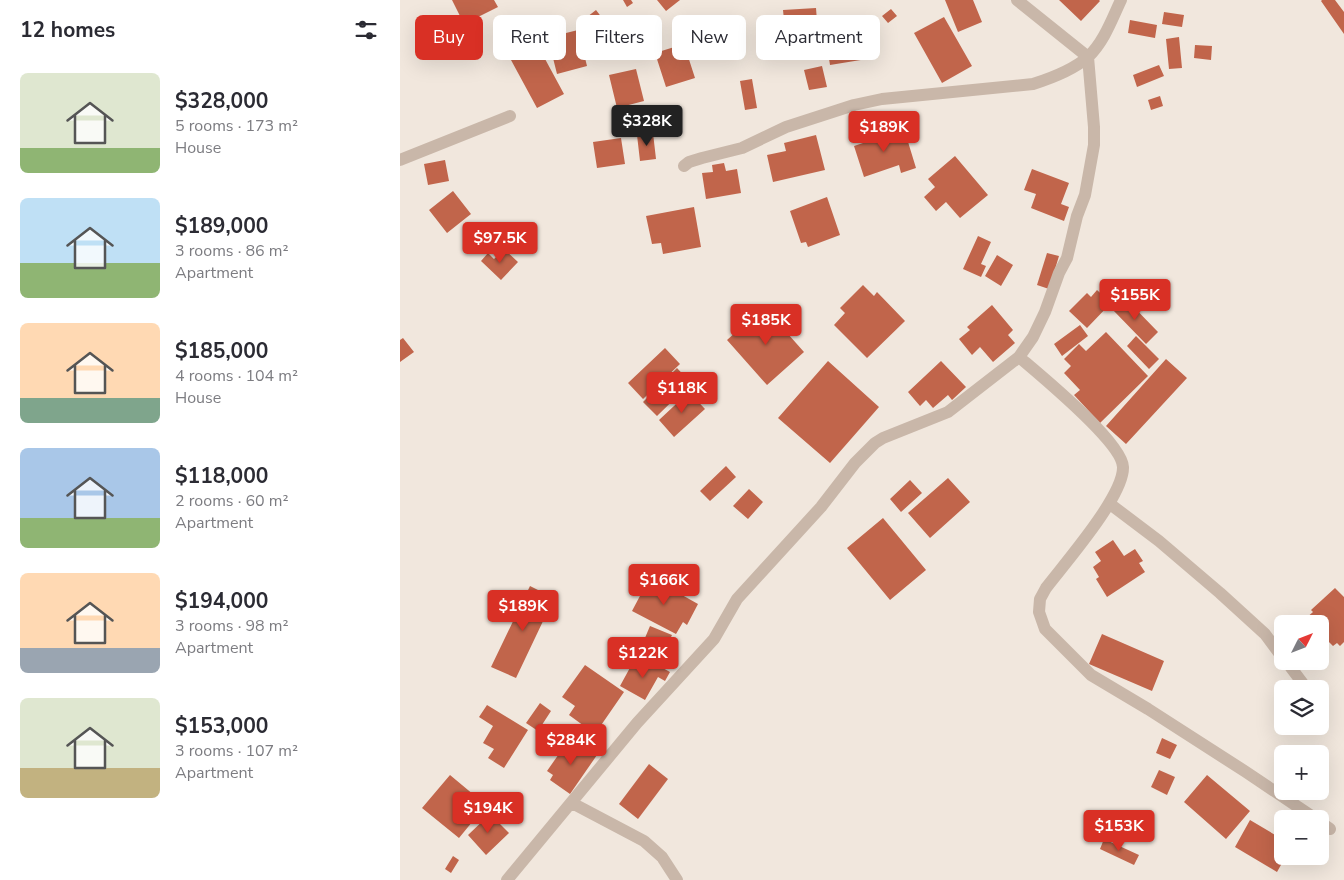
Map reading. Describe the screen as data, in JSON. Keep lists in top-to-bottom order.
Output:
{
  "north": "top right",
  "page": {
    "heading": "12 homes",
    "chip": [
      "Buy",
      "Rent",
      "Filters",
      "New",
      "Apartment"
    ],
    "list": [
      {
        "name": "$328,000",
        "note": "5 rooms · 173 m² · House"
      },
      {
        "name": "$189,000",
        "note": "3 rooms · 86 m² · Apartment"
      },
      {
        "name": "$185,000",
        "note": "4 rooms · 104 m² · House"
      },
      {
        "name": "$118,000",
        "note": "2 rooms · 60 m² · Apartment"
      },
      {
        "name": "$194,000",
        "note": "3 rooms · 98 m² · Apartment"
      },
      {
        "name": "$153,000",
        "note": "3 rooms · 107 m² · Apartment"
      }
    ],
    "price": [
      "$328K",
      "$189K",
      "$97.5K",
      "$155K",
      "$185K",
      "$118K",
      "$166K",
      "$189K",
      "$122K",
      "$284K",
      "$194K",
      "$153K"
    ],
    "map_buttons": ["+", "−"]
  }
}
